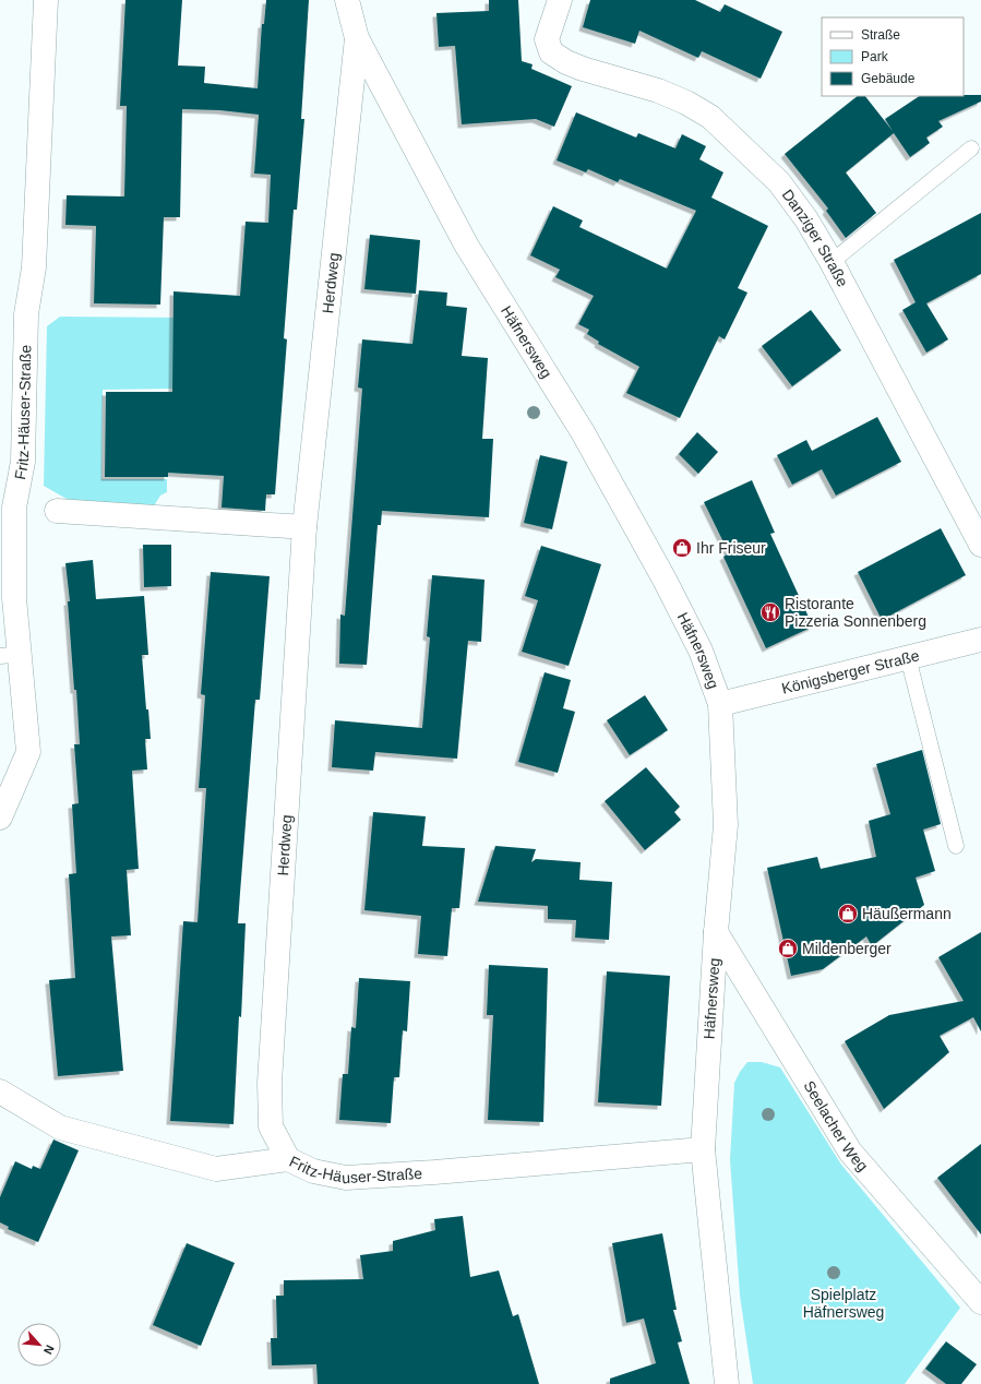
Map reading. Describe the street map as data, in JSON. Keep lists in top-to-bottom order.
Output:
{
  "streets": {
    "street": [
      "Danziger Straße",
      "Herdweg",
      "Häfnersweg",
      "Fritz-Häuser-Straße",
      "Königsberger Straße",
      "Seelacher Weg"
    ]
  },
  "crossings": [
    ["Herdweg", "Häfnersweg"],
    ["Herdweg", "Fritz-Häuser-Straße"],
    ["Häfnersweg", "Fritz-Häuser-Straße"],
    ["Häfnersweg", "Königsberger Straße"],
    ["Häfnersweg", "Seelacher Weg"]
  ],
  "parks": ["Spielplatz Häfnersweg"],
  "places": {
    "shop": ["Ihr Friseur", "Häußermann", "Mildenberger"],
    "restaurant": ["Ristorante Pizzeria Sonnenberg"]
  },
  "legend": ["Straße", "Park", "Gebäude"],
  "north": "bottom right"
}
